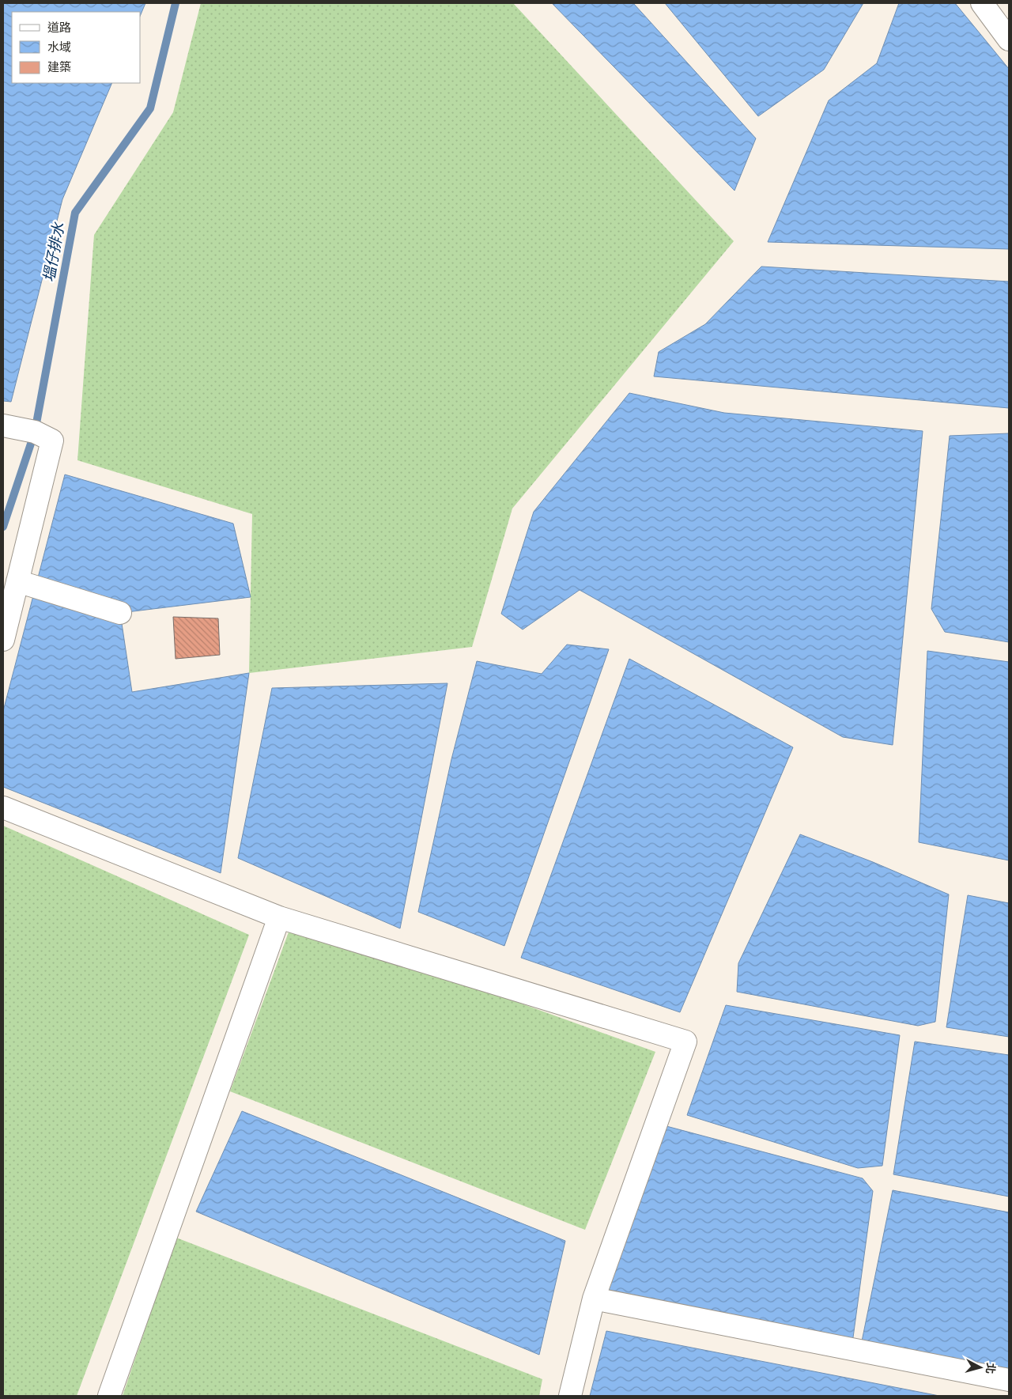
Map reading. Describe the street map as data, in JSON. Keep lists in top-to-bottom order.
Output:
{
  "water": ["塭仔排水"],
  "legend": ["道路", "水域", "建築"],
  "north": "right"
}
